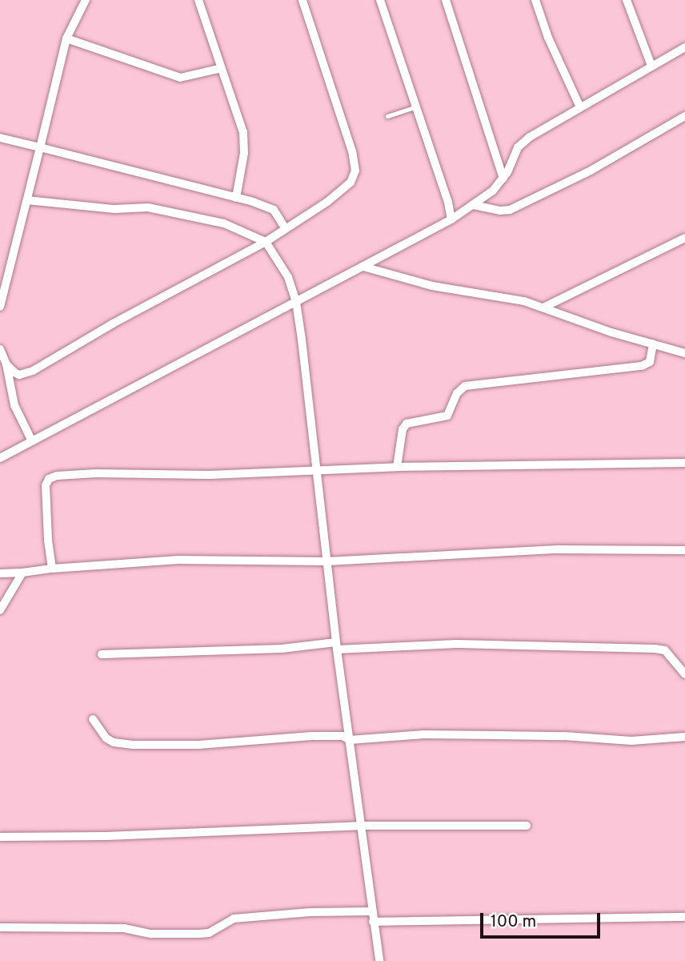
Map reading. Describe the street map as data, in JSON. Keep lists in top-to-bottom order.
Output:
{
  "scale_bar": "100 m"
}
